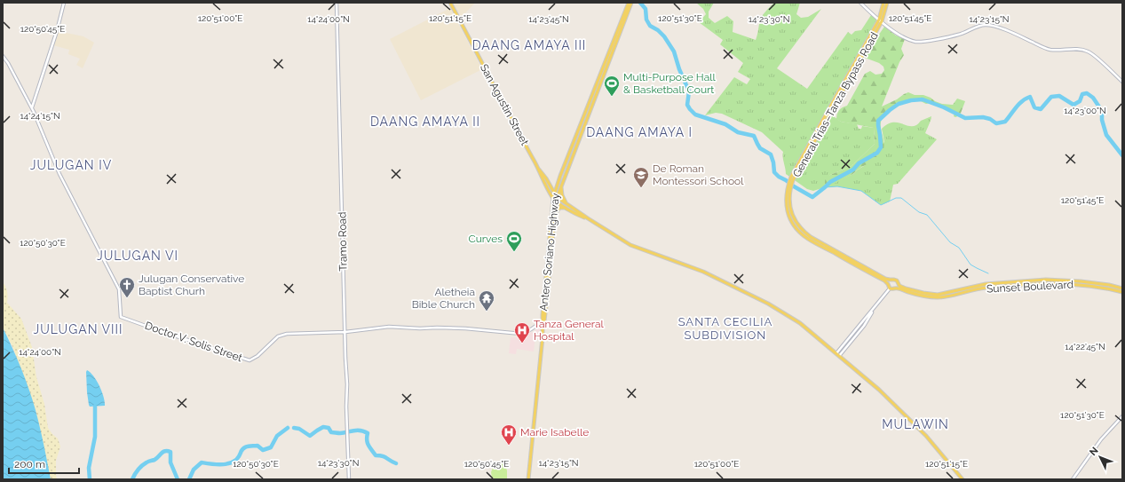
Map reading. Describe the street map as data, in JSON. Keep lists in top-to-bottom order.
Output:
{
  "streets": {
    "main road": [
      "San Agustin Street",
      "General Trias–Tanza Bypass Road",
      "Antero Soriano Highway",
      "Sunset Boulevard"
    ],
    "street": ["Tramo Road", "Doctor V. Solis Street"]
  },
  "crossings": [
    ["San Agustin Street", "Antero Soriano Highway"],
    ["Tramo Road", "Doctor V. Solis Street"],
    ["Antero Soriano Highway", "Doctor V. Solis Street"]
  ],
  "districts": [
    "DAANG AMAYA III",
    "DAANG AMAYA II",
    "DAANG AMAYA I",
    "JULUGAN IV",
    "JULUGAN VI",
    "SANTA CECILIA SUBDIVISION",
    "JULUGAN VIII",
    "MULAWIN"
  ],
  "places": {
    "sports": ["Multi-Purpose Hall & Basketball Court", "Curves"],
    "school or university": ["De Roman Montessori School"],
    "church": ["Julugan Conservative Baptist Churh"],
    "temple": ["Aletheia Bible Church"],
    "hospital": ["Tanza General Hospital", "Marie Isabelle"]
  },
  "scale_bar": "200 m",
  "north": "top left",
  "coordinates": [
    "120°51'00\"E",
    "120°51'15\"E",
    "120°51'30\"E",
    "120°51'45\"E",
    "14°24'00\"N",
    "14°23'45\"N",
    "14°23'30\"N",
    "14°23'15\"N",
    "120°50'45\"E",
    "14°23'00\"N",
    "14°24'15\"N",
    "120°50'30\"E",
    "14°22'45\"N"
  ]
}
